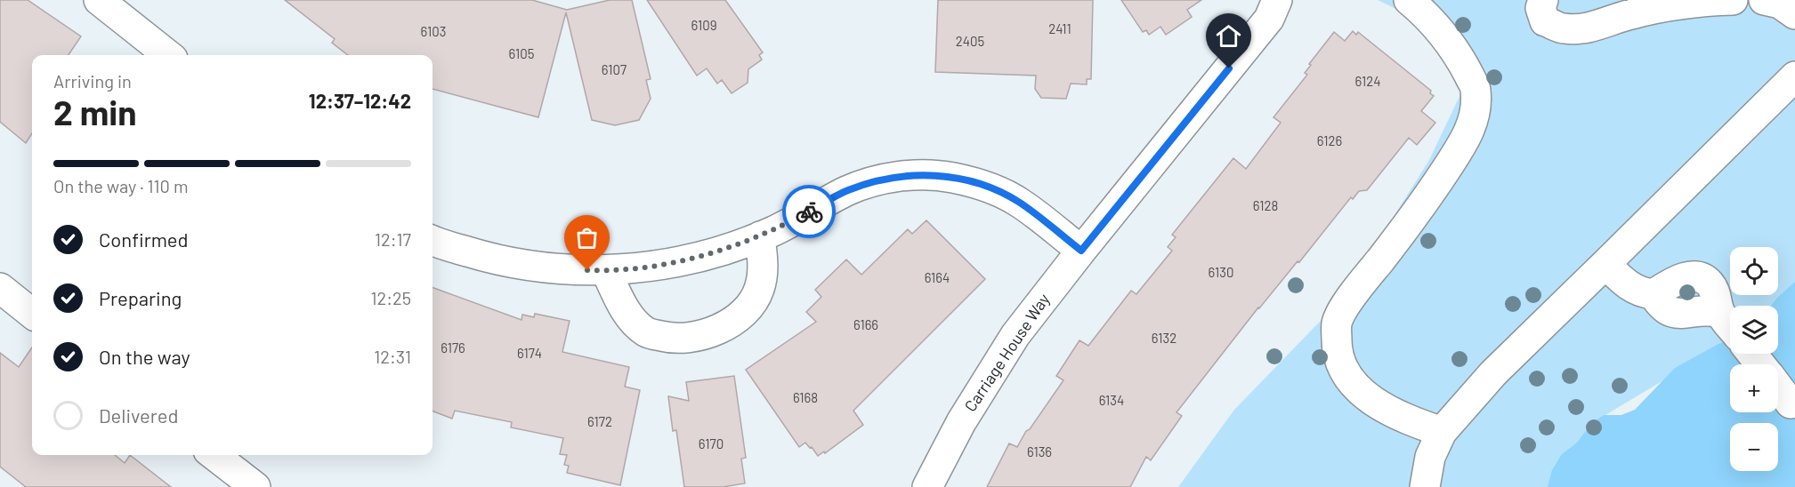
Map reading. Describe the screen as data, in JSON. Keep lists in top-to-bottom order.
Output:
{
  "streets": {
    "street": ["Carriage House Way"]
  },
  "house_numbers": [
    "6109",
    "2411",
    "6103",
    "2405",
    "6105",
    "6107",
    "6124",
    "6126",
    "6128",
    "6130",
    "6164",
    "6166",
    "6132",
    "6176",
    "6174",
    "6168",
    "6134",
    "6172",
    "6170",
    "6136"
  ],
  "page": {
    "heading": ["2 min", "Arriving in", "12:37–12:42"],
    "bar": "On the way · 110 m",
    "list": [
      ["Confirmed", "12:17"],
      ["Preparing", "12:25"],
      ["On the way", "12:31"],
      "Delivered"
    ],
    "map_buttons": ["+", "−"]
  }
}
